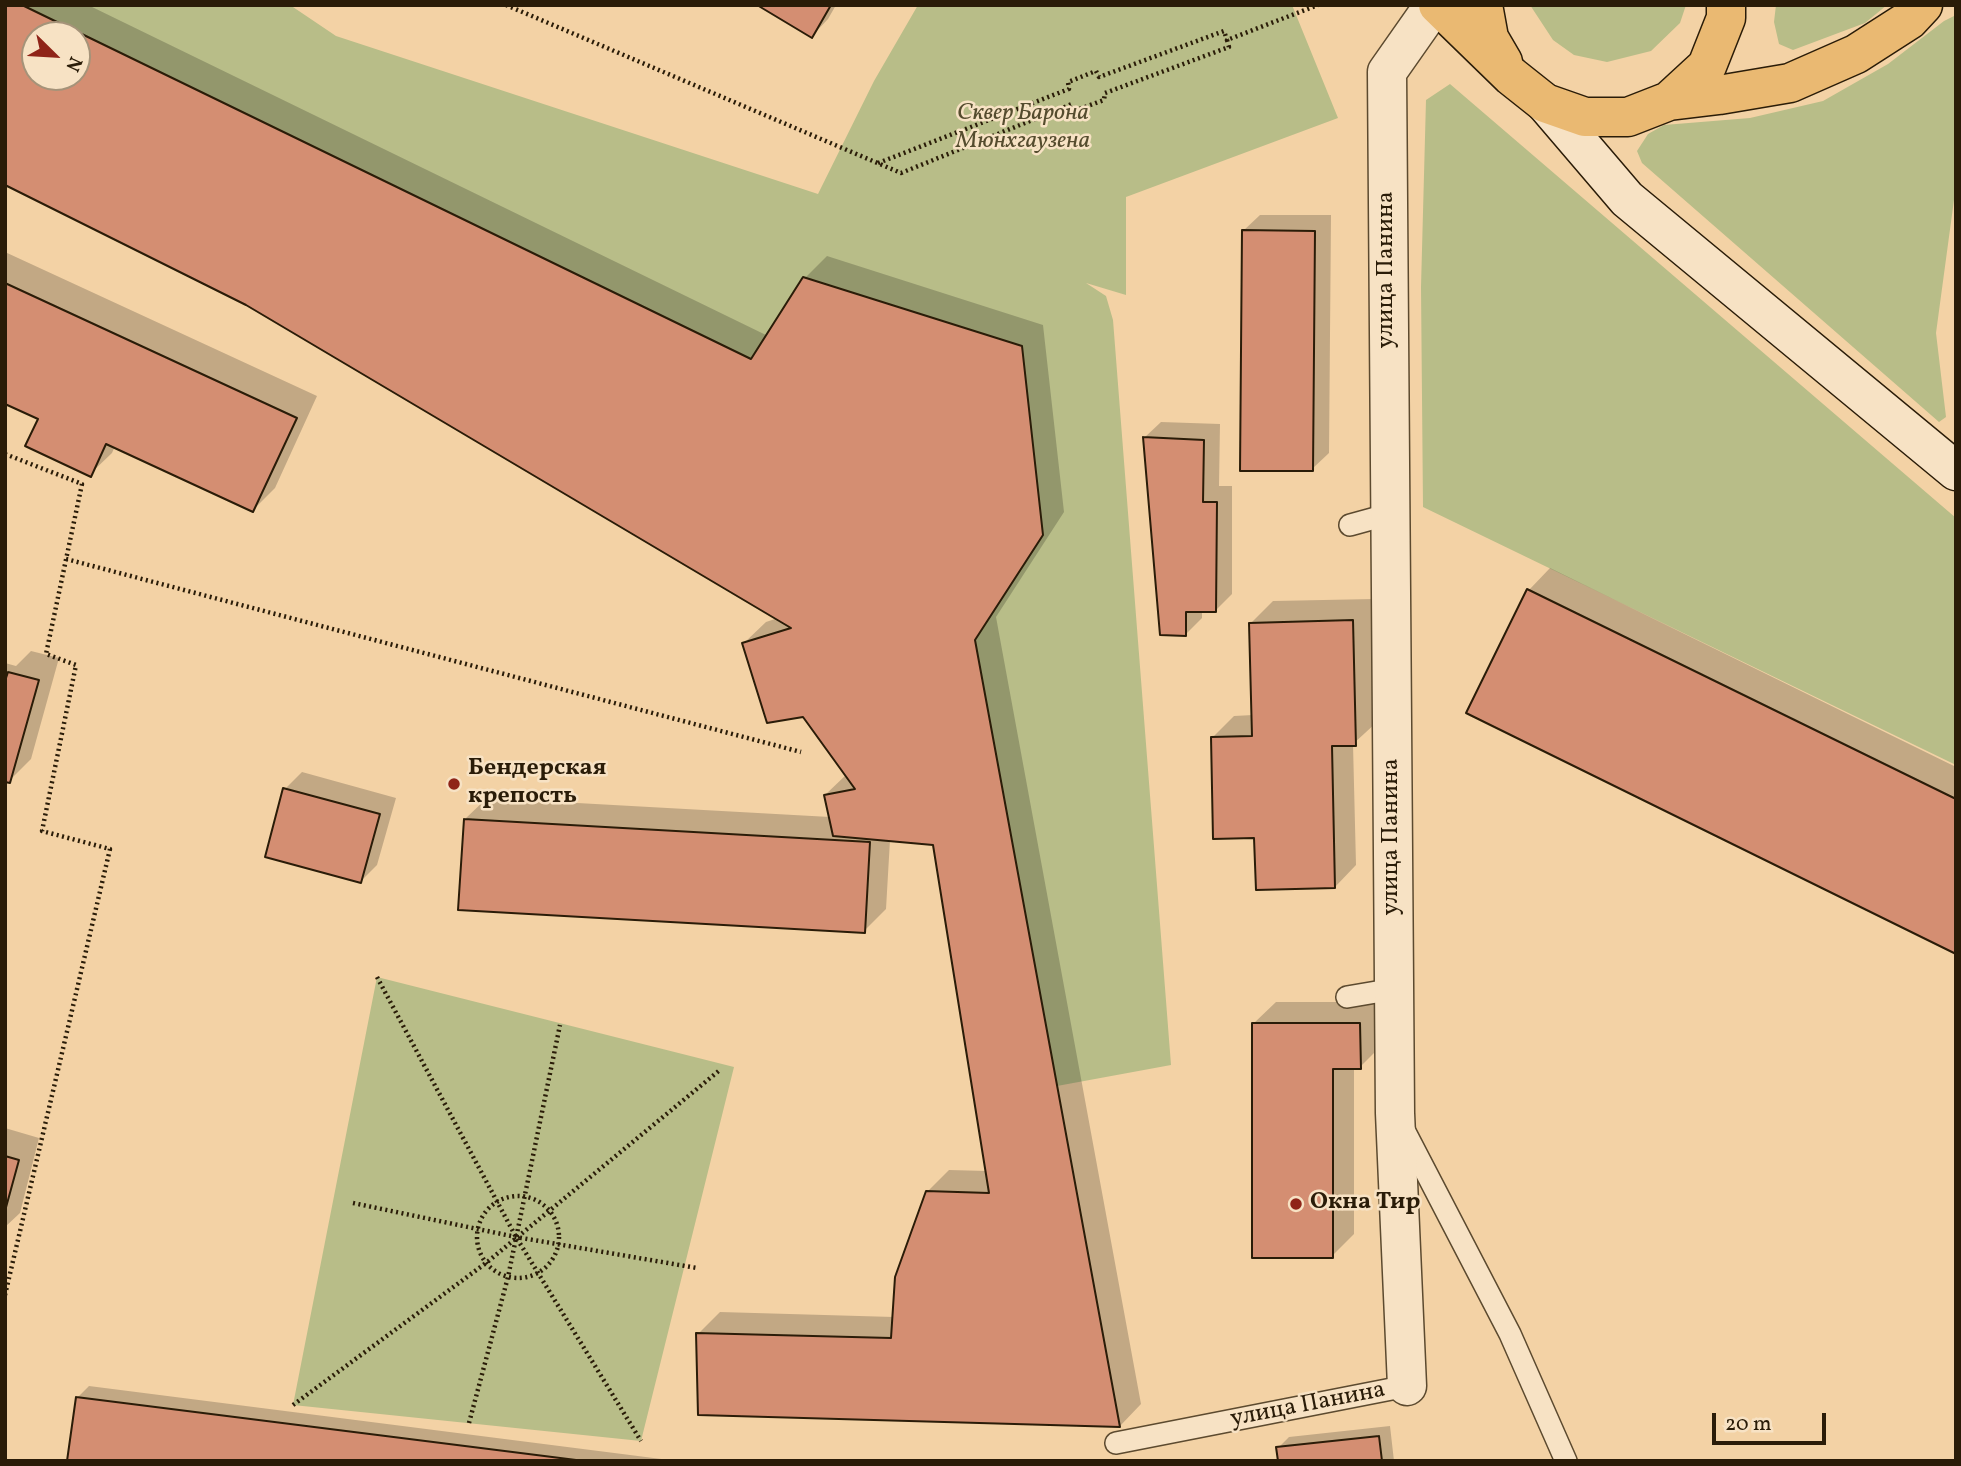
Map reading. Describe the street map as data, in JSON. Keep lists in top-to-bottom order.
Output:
{
  "streets": {
    "street": ["улица Панина"]
  },
  "parks": ["Сквер Барона Мюнхгаузена"],
  "places": ["Бендерская крепость", "Окна Тир"],
  "scale_bar": "20 m",
  "north": "bottom right"
}
